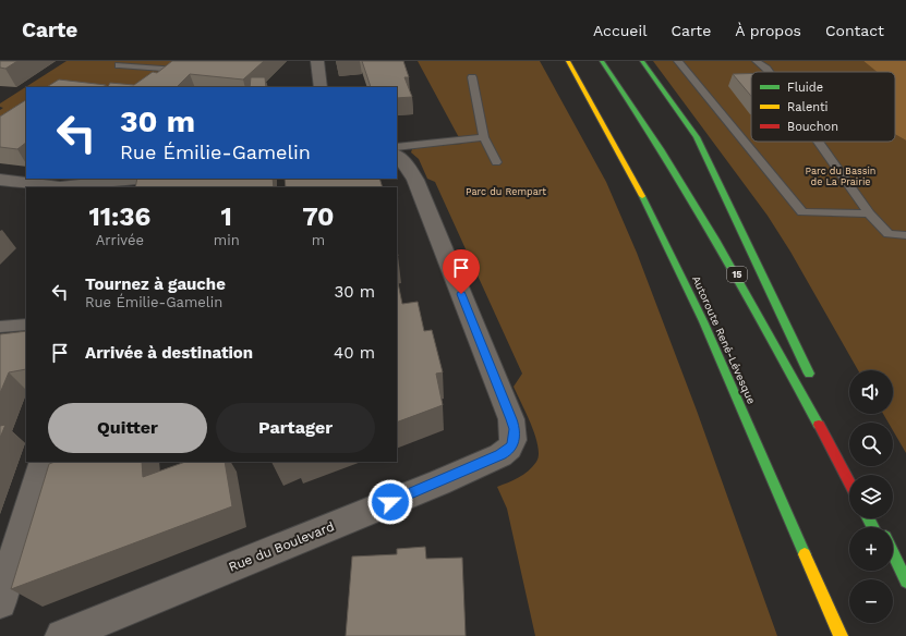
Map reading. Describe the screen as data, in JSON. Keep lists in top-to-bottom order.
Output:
{
  "streets": {
    "highway": ["15", "Autoroute René-Lévesque"],
    "street": ["Rue du Boulevard"]
  },
  "parks": ["Parc du Bassin de La Prairie", "Parc du Rempart"],
  "legend": ["Fluide", "Ralenti", "Bouchon"],
  "page": {
    "header": "Carte",
    "nav": [
      "Accueil",
      "Carte",
      "À propos",
      "Contact"
    ],
    "turn": ["30 m", "Rue Émilie-Gamelin"],
    "eta": [
      "11:36",
      "Arrivée",
      "1",
      "min",
      "70",
      "m"
    ],
    "list": [
      {
        "name": "Tournez à gauche",
        "note": "Rue Émilie-Gamelin",
        "value": "30 m"
      },
      {
        "name": "Arrivée à destination",
        "value": "40 m"
      }
    ],
    "map_buttons": ["+", "−"],
    "buttons": ["Quitter", "Partager"]
  }
}
